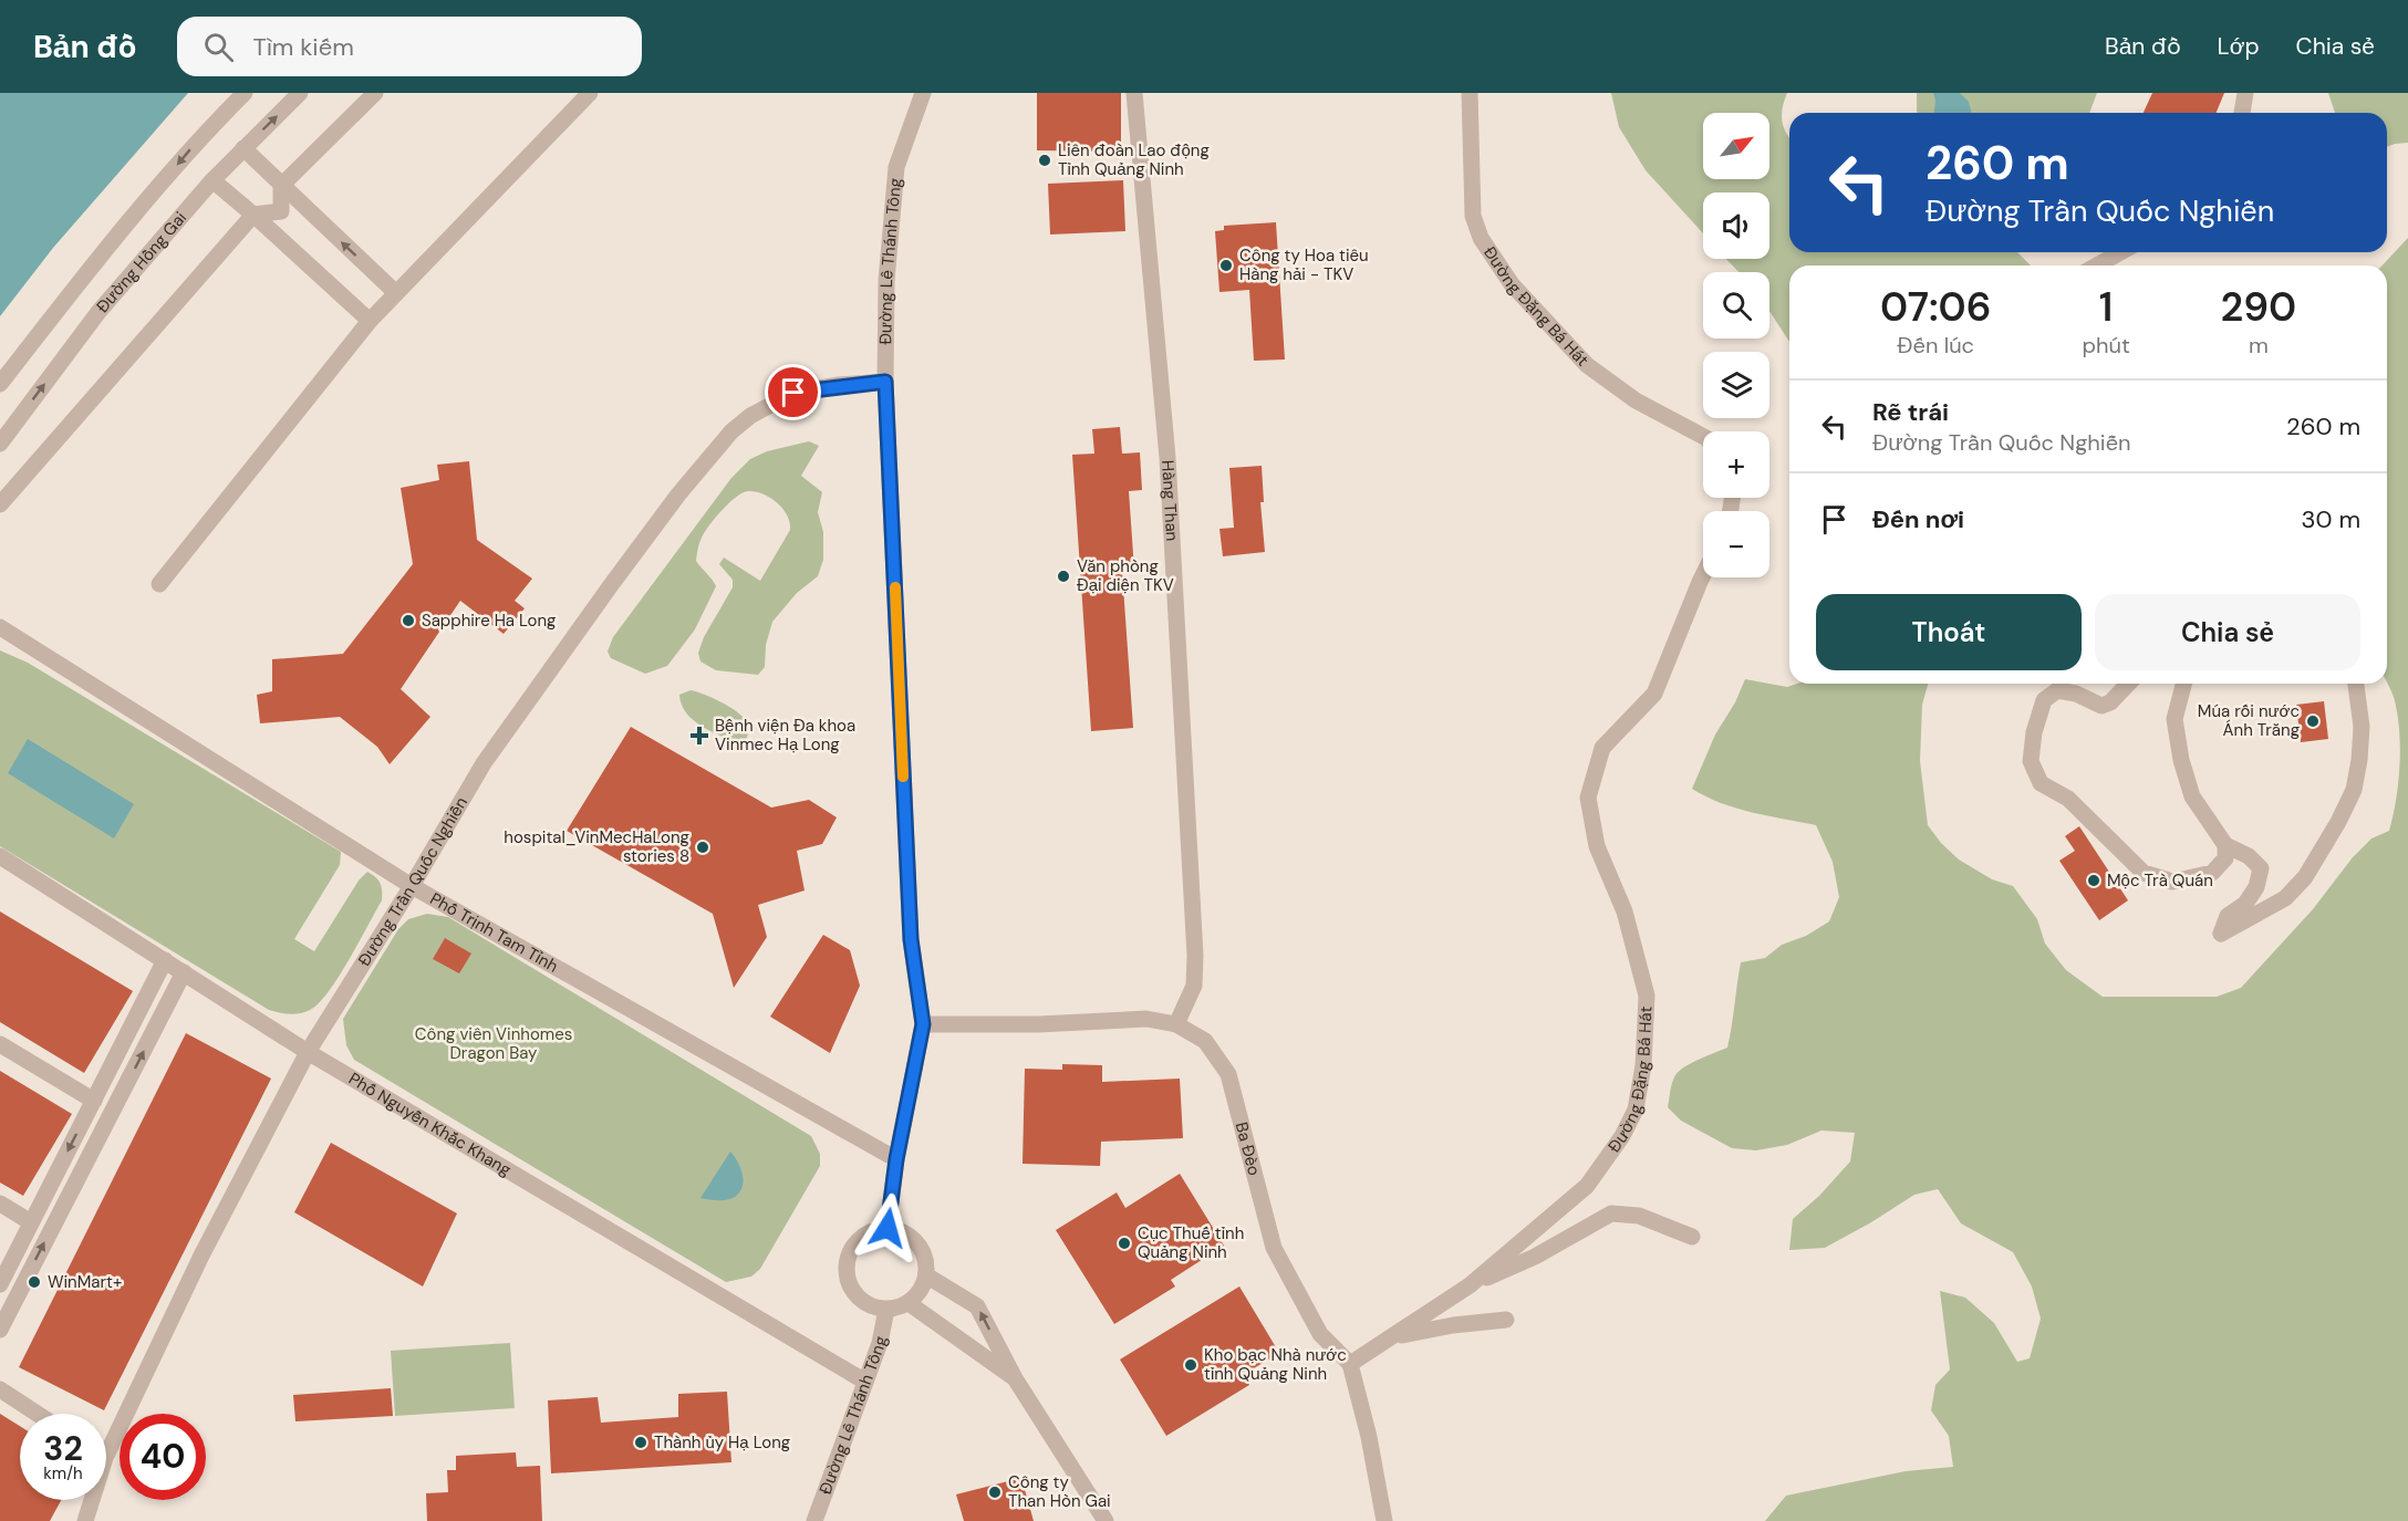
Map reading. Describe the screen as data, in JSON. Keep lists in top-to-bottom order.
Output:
{
  "streets": {
    "street": [
      "Đường Hồng Gai",
      "Đường Lê Thánh Tông",
      "Đường Đặng Bá Hát",
      "Hàng Than",
      "Đường Trần Quốc Nghiễn",
      "Phố Trịnh Tam Tỉnh",
      "Phố Nguyễn Khắc Khang",
      "Ba Đèo"
    ]
  },
  "crossings": [
    ["Đường Lê Thánh Tông", "Đường Trần Quốc Nghiễn"],
    ["Đường Lê Thánh Tông", "Phố Trịnh Tam Tỉnh"],
    ["Đường Lê Thánh Tông", "Phố Nguyễn Khắc Khang"],
    ["Đường Lê Thánh Tông", "Ba Đèo"],
    ["Đường Đặng Bá Hát", "Ba Đèo"],
    ["Hàng Than", "Ba Đèo"],
    ["Đường Trần Quốc Nghiễn", "Phố Trịnh Tam Tỉnh"],
    ["Đường Trần Quốc Nghiễn", "Phố Nguyễn Khắc Khang"]
  ],
  "parks": ["Công viên Vinhomes Dragon Bay"],
  "places": {
    "other": [
      "Liên đoàn Lao động Tỉnh Quảng Ninh",
      "Công ty Hoa tiêu Hàng hải - TKV",
      "Văn phòng Đại diện TKV",
      "Sapphire Ha Long",
      "Múa rối nước Ánh Trăng",
      "hospital_VinMecHaLong stories 8",
      "Mộc Trà Quán",
      "Cục Thuế tỉnh Quảng Ninh",
      "WinMart+",
      "Kho bạc Nhà nước tỉnh Quảng Ninh",
      "Thành ủy Hạ Long",
      "Công ty Than Hòn Gai"
    ],
    "health": ["Bệnh viện Đa khoa Vinmec Hạ Long"]
  },
  "north": "top right",
  "page": {
    "header": "Bản đồ",
    "search": "Tìm kiếm",
    "nav": ["Bản đồ", "Lớp", "Chia sẻ"],
    "map_buttons": ["+", "−"],
    "turn": ["260 m", "Đường Trần Quốc Nghiễn"],
    "eta": [
      "07:06",
      "Đến lúc",
      "1",
      "phút",
      "290",
      "m"
    ],
    "list": [
      {
        "name": "Rẽ trái",
        "note": "Đường Trần Quốc Nghiễn",
        "value": "260 m"
      },
      {
        "name": "Đến nơi",
        "value": "30 m"
      }
    ],
    "buttons": ["Thoát", "Chia sẻ"],
    "speed": "32 km/h",
    "limit": "40"
  }
}
